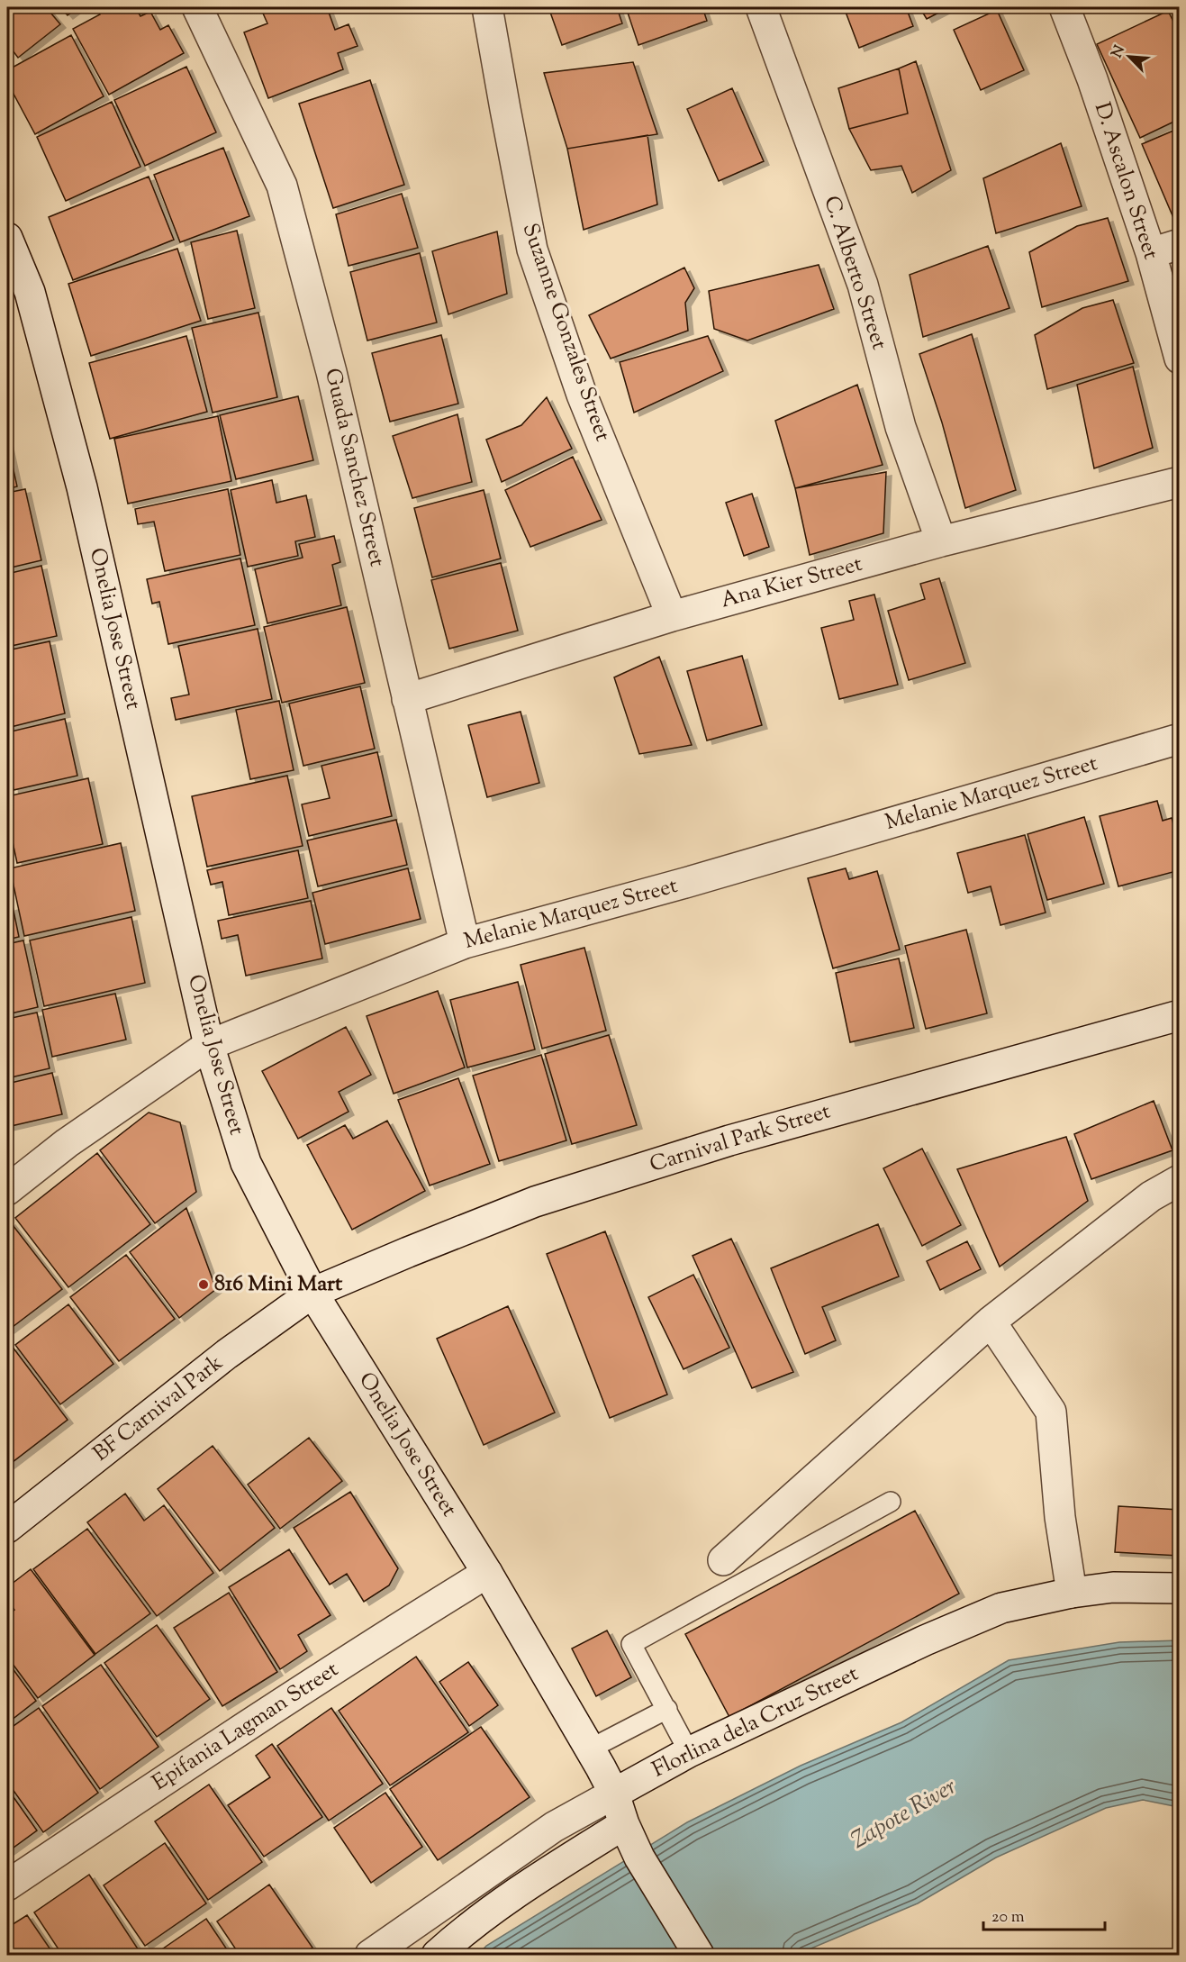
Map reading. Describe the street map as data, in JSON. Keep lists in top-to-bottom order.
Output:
{
  "streets": {
    "street": [
      "D. Ascalon Street",
      "C. Alberto Street",
      "Suzanne Gonzales Street",
      "Guada Sanchez Street",
      "Ana Kier Street",
      "Onelia Jose Street",
      "Melanie Marquez Street",
      "Carnival Park Street",
      "BF Carnival Park",
      "Florlina dela Cruz Street",
      "Epifania Lagman Street"
    ]
  },
  "crossings": [
    ["C. Alberto Street", "Ana Kier Street"],
    ["Suzanne Gonzales Street", "Ana Kier Street"],
    ["Guada Sanchez Street", "Ana Kier Street"],
    ["Guada Sanchez Street", "Melanie Marquez Street"],
    ["Onelia Jose Street", "Melanie Marquez Street"],
    ["Onelia Jose Street", "Carnival Park Street"],
    ["Onelia Jose Street", "BF Carnival Park"],
    ["Onelia Jose Street", "Florlina dela Cruz Street"],
    ["Onelia Jose Street", "Epifania Lagman Street"],
    ["Carnival Park Street", "BF Carnival Park"]
  ],
  "water": ["Zapote River"],
  "places": ["816 Mini Mart"],
  "scale_bar": "20 m",
  "north": "top left"
}
